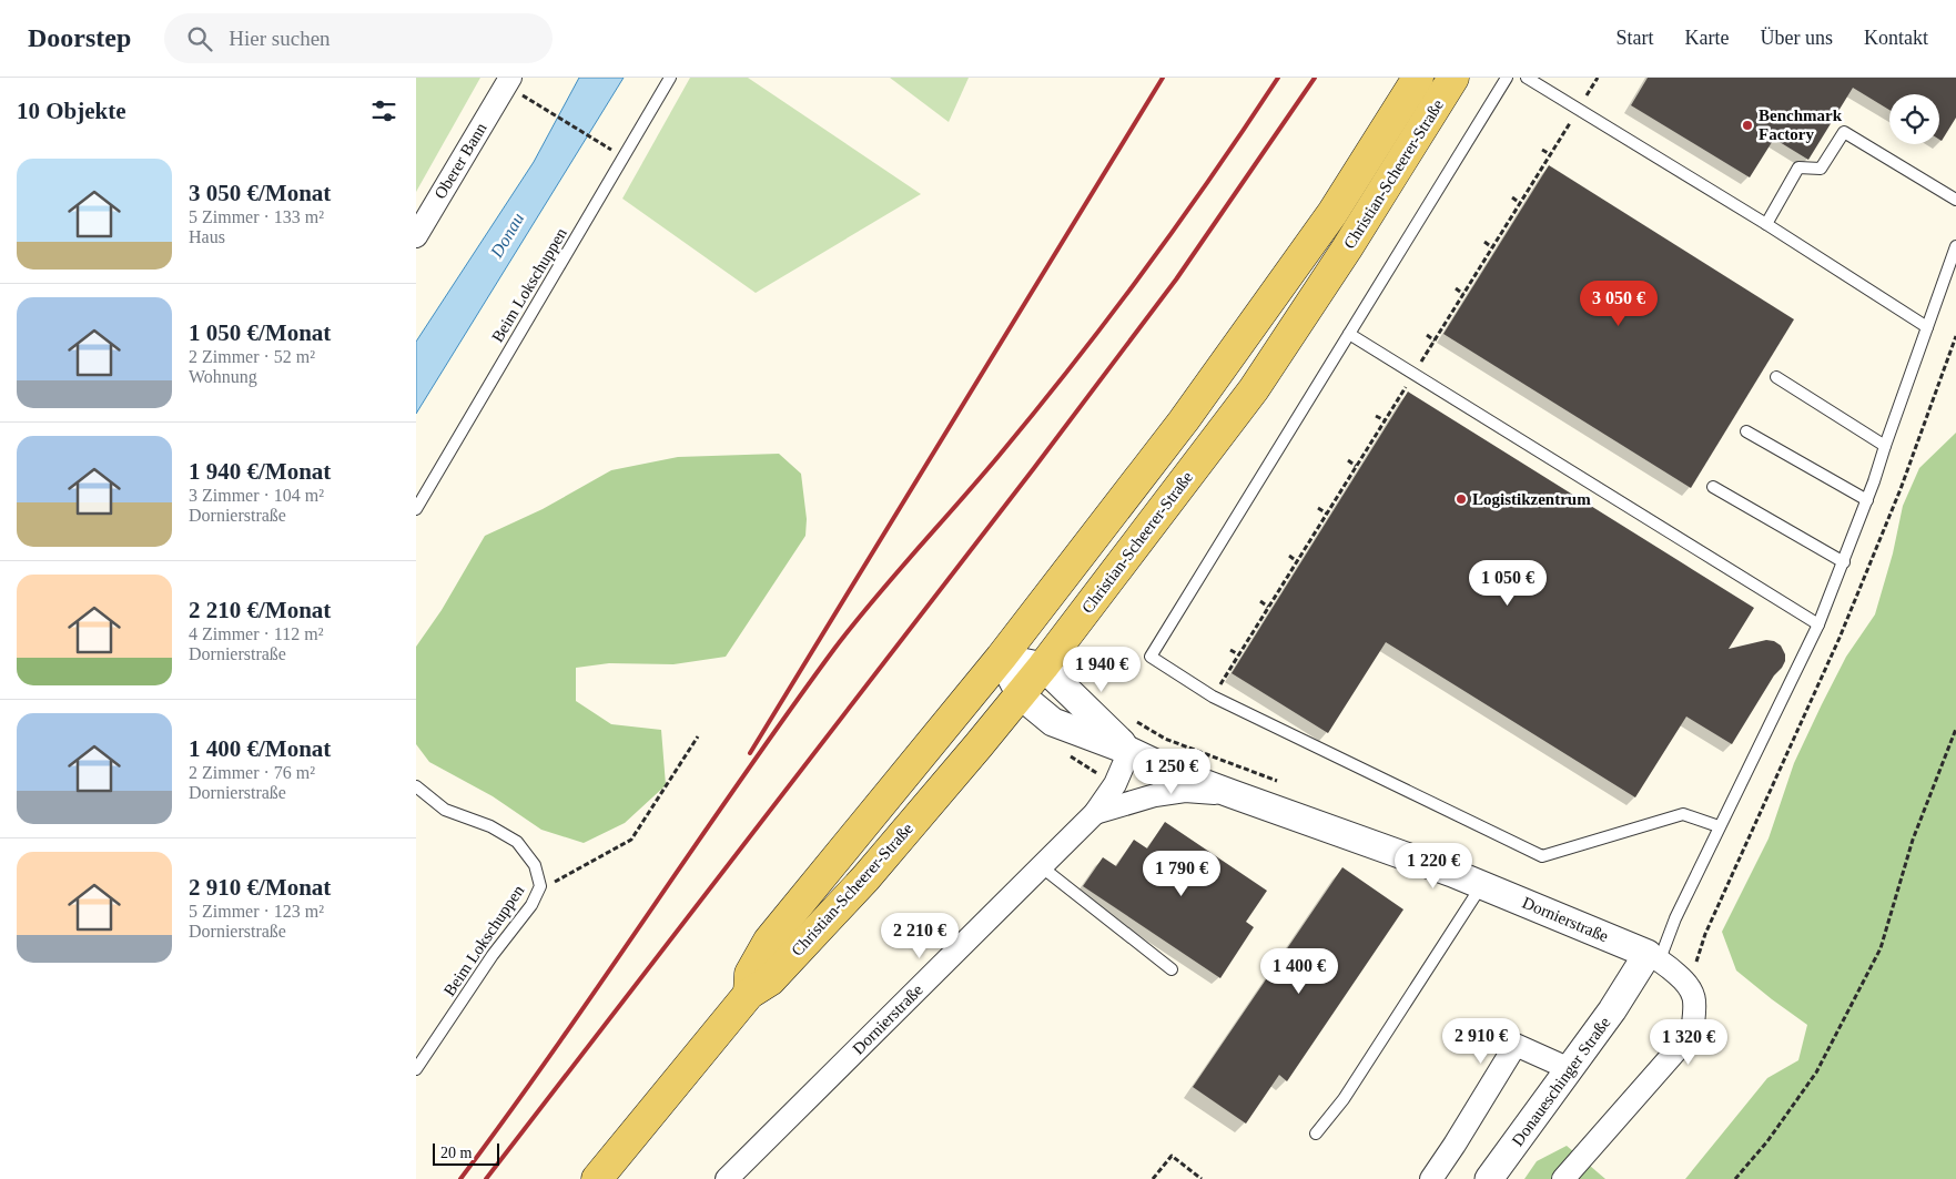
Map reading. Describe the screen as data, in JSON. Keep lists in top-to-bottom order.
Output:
{
  "streets": {
    "main road": ["Christian-Scheerer-Straße"],
    "street": ["Oberer Bann", "Dornierstraße", "Donaueschinger Straße"],
    "lane": ["Beim Lokschuppen"]
  },
  "crossings": [
    ["Christian-Scheerer-Straße", "Dornierstraße"],
    ["Dornierstraße", "Donaueschinger Straße"]
  ],
  "water": ["Donau"],
  "places": ["Benchmark Factory", "Logistikzentrum"],
  "scale_bar": "20 m",
  "page": {
    "header": "Doorstep",
    "search": "Hier suchen",
    "nav": [
      "Start",
      "Karte",
      "Über uns",
      "Kontakt"
    ],
    "heading": "10 Objekte",
    "list": [
      {
        "name": "3 050 €/Monat",
        "note": "5 Zimmer · 133 m² · Haus"
      },
      {
        "name": "1 050 €/Monat",
        "note": "2 Zimmer · 52 m² · Wohnung"
      },
      {
        "name": "1 940 €/Monat",
        "note": "3 Zimmer · 104 m² · Dornierstraße"
      },
      {
        "name": "2 210 €/Monat",
        "note": "4 Zimmer · 112 m² · Dornierstraße"
      },
      {
        "name": "1 400 €/Monat",
        "note": "2 Zimmer · 76 m² · Dornierstraße"
      },
      {
        "name": "2 910 €/Monat",
        "note": "5 Zimmer · 123 m² · Dornierstraße"
      }
    ],
    "price": [
      "3 050 €",
      "1 050 €",
      "1 940 €",
      "1 250 €",
      "1 220 €",
      "1 790 €",
      "2 210 €",
      "1 400 €",
      "2 910 €",
      "1 320 €"
    ],
    "scale": "20 m"
  }
}
